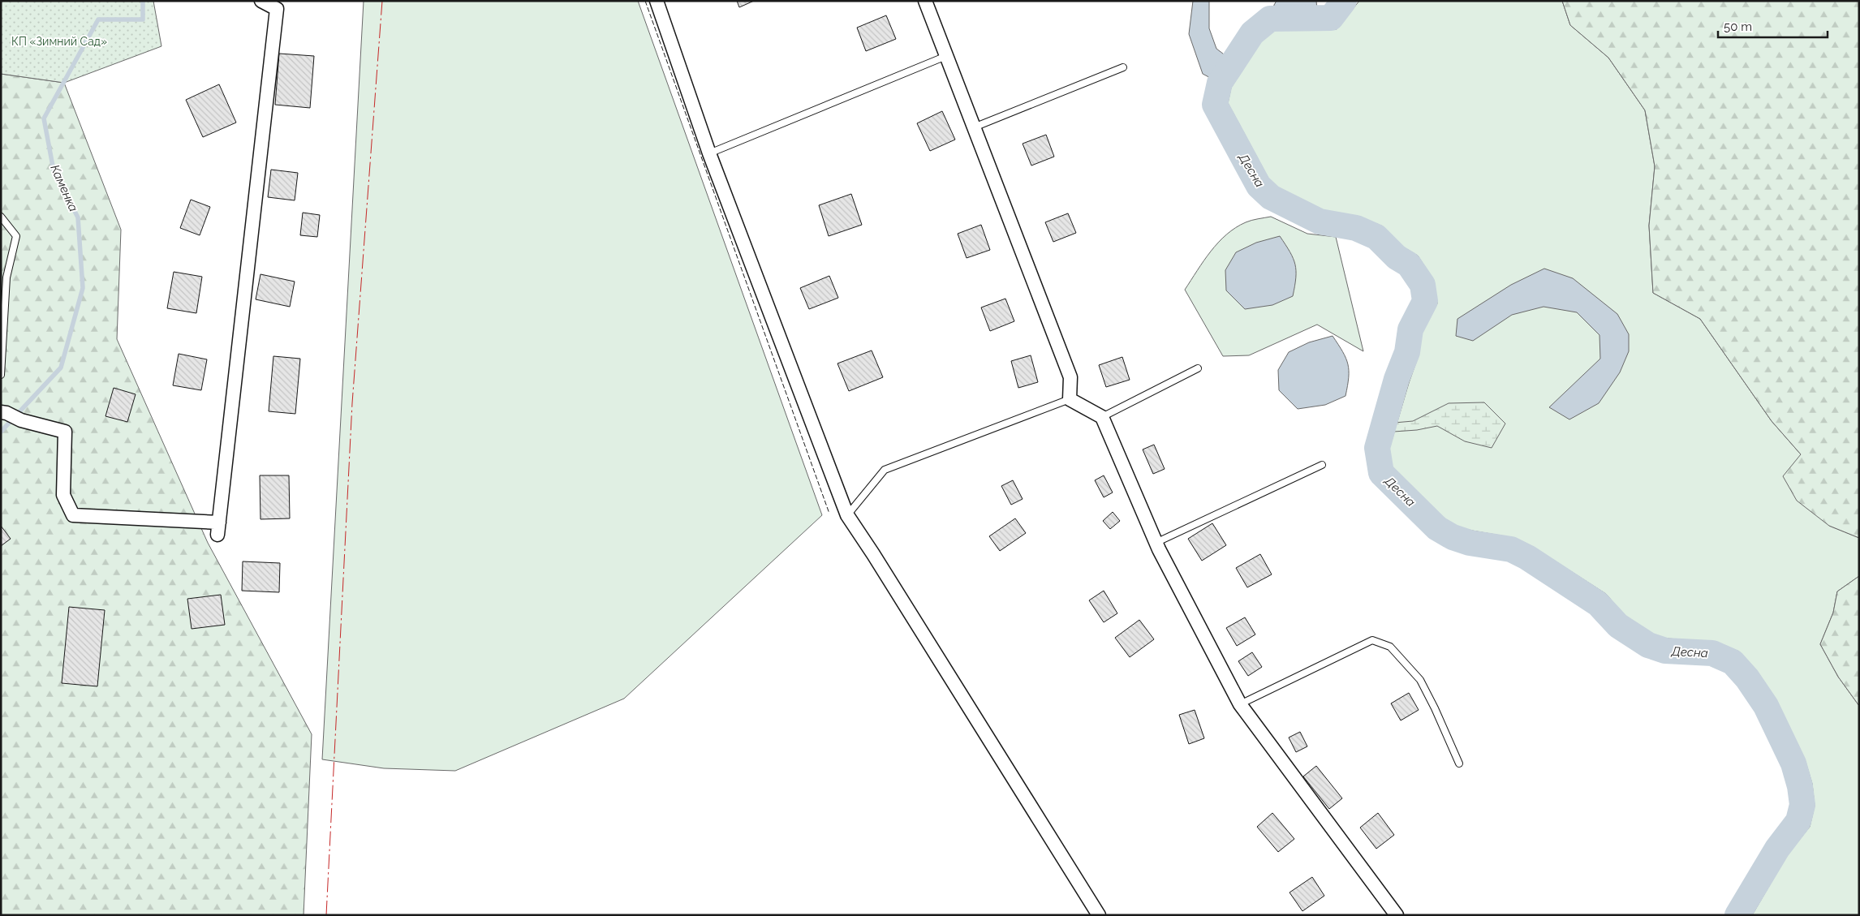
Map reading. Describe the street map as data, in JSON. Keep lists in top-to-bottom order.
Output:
{
  "water": ["Десна", "Каменка"],
  "parks": ["КП «Зимний Сад»"],
  "scale_bar": "50 m"
}
